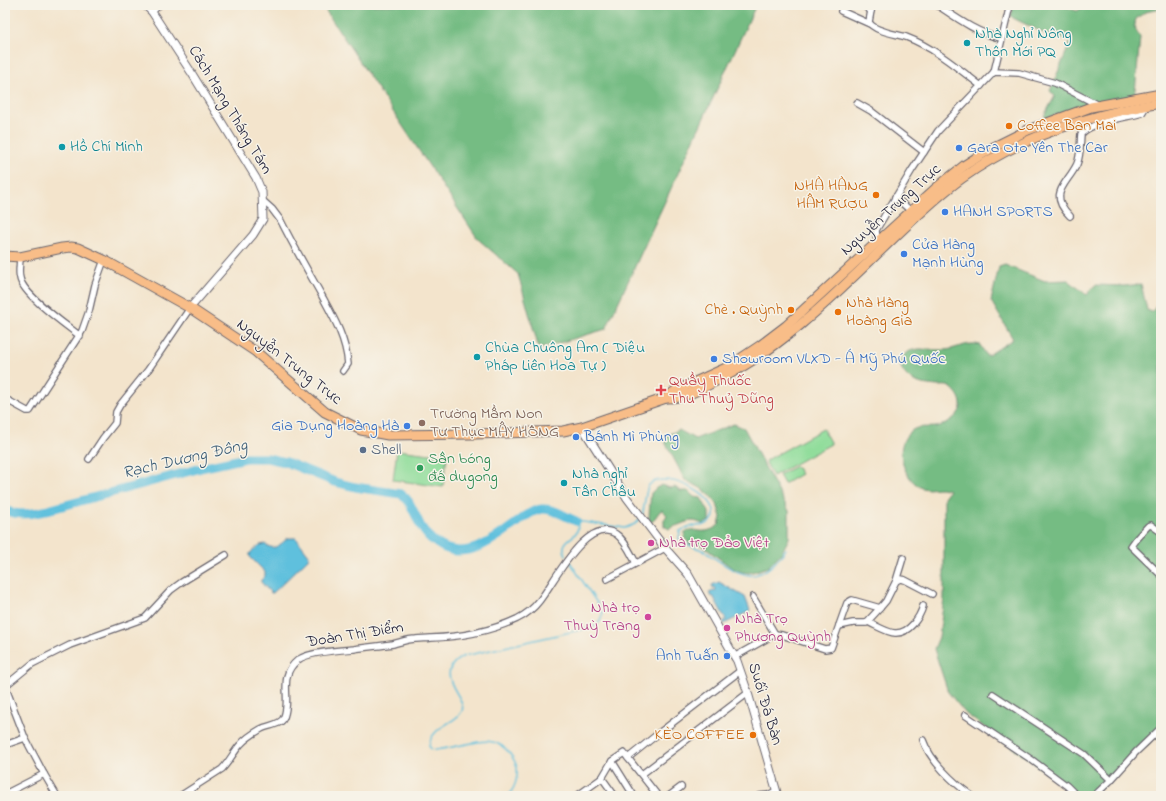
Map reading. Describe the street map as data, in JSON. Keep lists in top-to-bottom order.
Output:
{
  "streets": {
    "main road": ["Nguyễn Trung Trực"],
    "street": ["Cách Mạng Tháng Tám", "Đoàn Thị Điểm", "Suối Đá Bàn"]
  },
  "crossings": [
    ["Cách Mạng Tháng Tám", "Nguyễn Trung Trực"],
    ["Nguyễn Trung Trực", "Suối Đá Bàn"]
  ],
  "water": ["Rạch Dương Đông"],
  "places": {
    "other": [
      "Nhà Nghỉ Nông Thôn Mới PQ",
      "Coffee Ban Mai",
      "Hồ Chí Minh",
      "Gara Oto Yên The Car",
      "NHÀ HÀNG HÂM RƯỢU",
      "HANH SPORTS",
      "Cửa Hàng Mạnh Hùng",
      "Chè . Quỳnh",
      "Nhà Hàng Hoàng Gia",
      "Chùa Chuông Am ( Diệu Pháp Liên Hoa Tự )",
      "Showroom VLXD - Á Mỹ Phú Quốc",
      "Trường Mầm Non Tư Thục MÂY HỒNG",
      "Gia Dụng Hoàng Hà",
      "Bánh Mì Phùng",
      "Shell",
      "Sân bóng đá dugong",
      "Nhà nghỉ Tân Châu",
      "Nhà trọ Đảo Việt",
      "Nhà trọ Thuỳ Trang",
      "Nhà Trọ Phương Quỳnh",
      "Anh Tuấn",
      "KÈO COFFEE"
    ],
    "health": ["Quầy Thuốc Thu Thuỷ Dũng"]
  }
}
